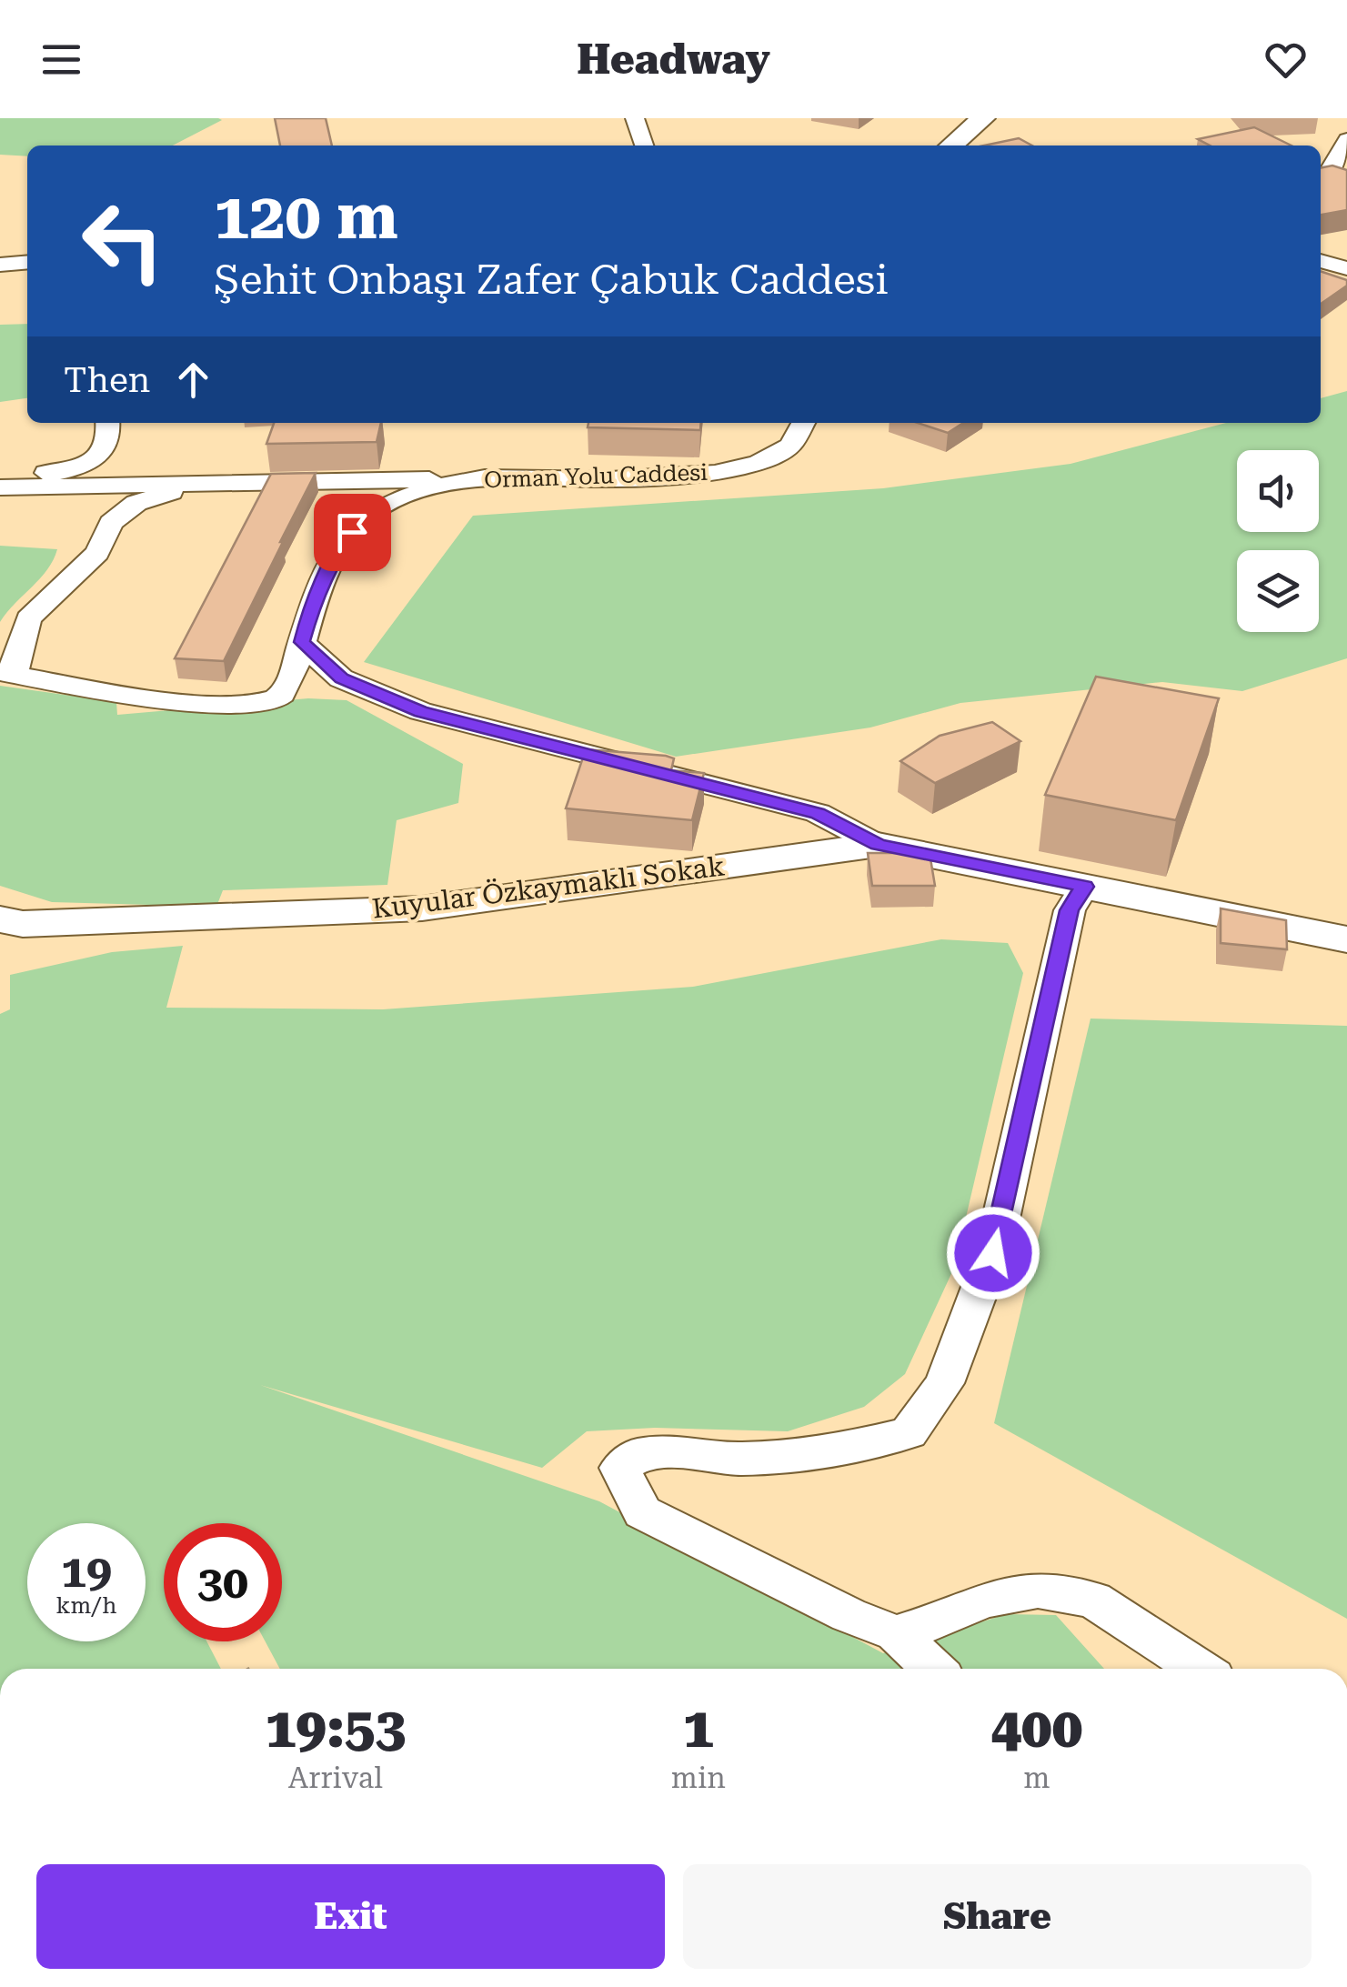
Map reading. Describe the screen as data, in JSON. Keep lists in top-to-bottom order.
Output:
{
  "streets": {
    "street": ["Orman Yolu Caddesi", "Kuyular Özkaymaklı Sokak"]
  },
  "page": {
    "header": "Headway",
    "turn": ["120 m", "Şehit Onbaşı Zafer Çabuk Caddesi"],
    "then": "Then",
    "speed": "19 km/h",
    "limit": "30",
    "eta": [
      "19:53",
      "Arrival",
      "1",
      "min",
      "400",
      "m"
    ],
    "buttons": ["Exit", "Share"]
  }
}
